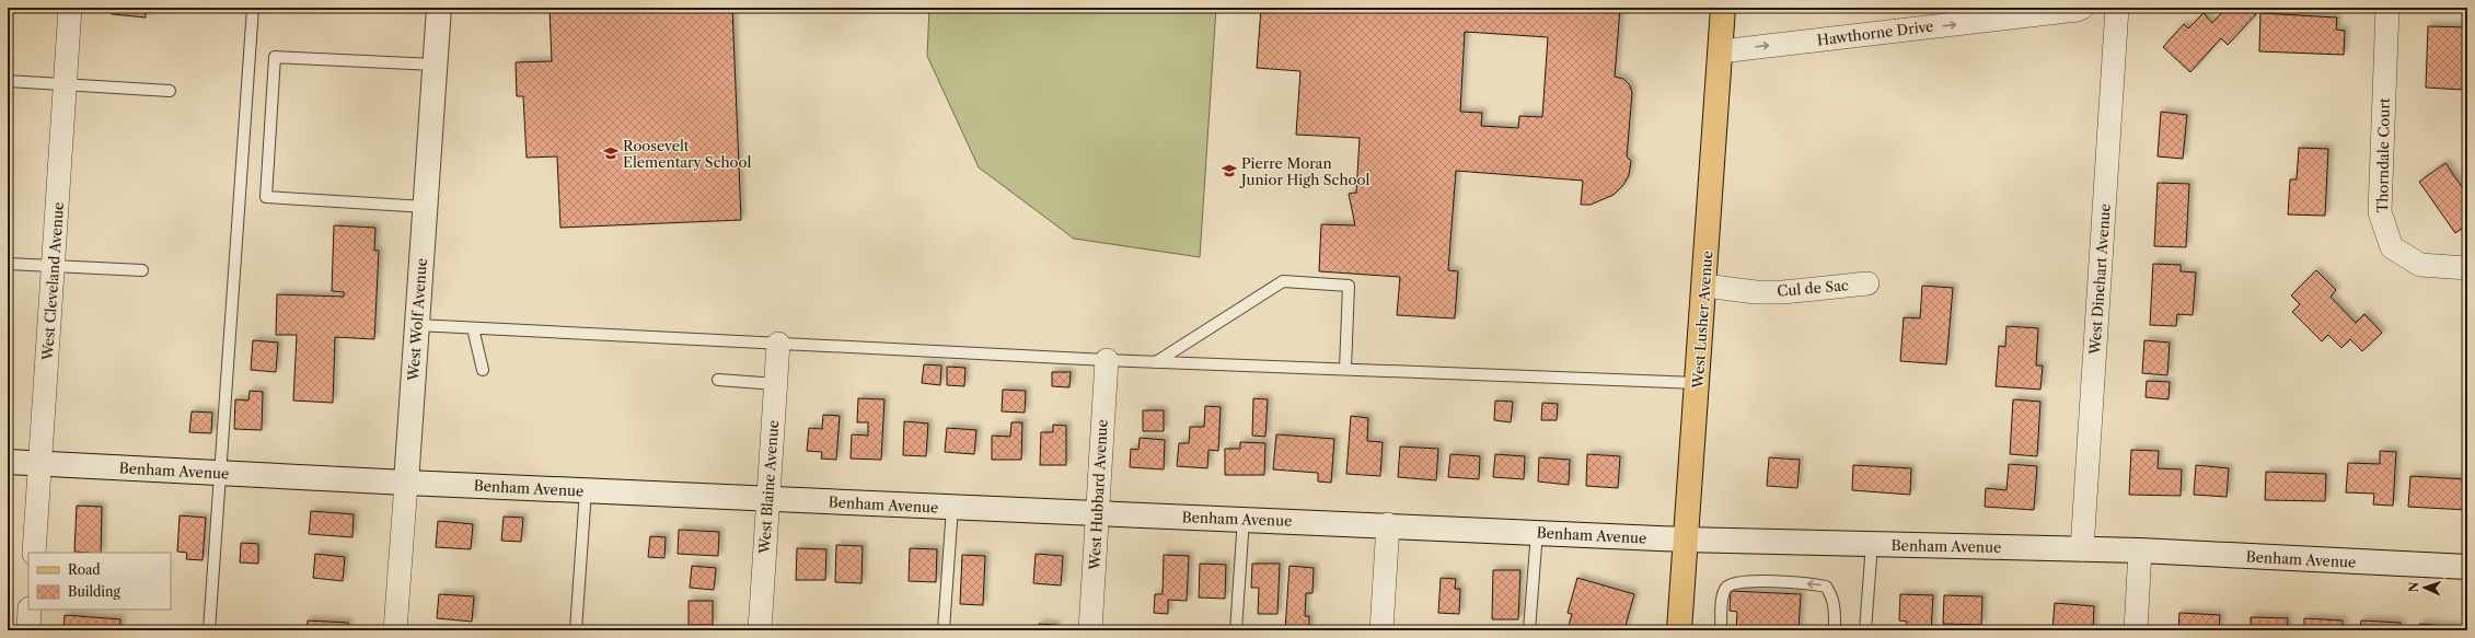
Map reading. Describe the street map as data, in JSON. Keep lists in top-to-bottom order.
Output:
{
  "streets": {
    "main road": ["West Wolf Avenue", "West Lusher Avenue", "Benham Avenue"],
    "street": [
      "Hawthorne Drive",
      "Thorndale Court",
      "West Dinehart Avenue",
      "West Cleveland Avenue",
      "Cul de Sac",
      "West Blaine Avenue",
      "West Hubbard Avenue"
    ]
  },
  "crossings": [
    ["Hawthorne Drive", "West Lusher Avenue"],
    ["West Dinehart Avenue", "Benham Avenue"],
    ["West Cleveland Avenue", "Benham Avenue"],
    ["Cul de Sac", "West Lusher Avenue"],
    ["West Wolf Avenue", "Benham Avenue"],
    ["West Lusher Avenue", "Benham Avenue"],
    ["Benham Avenue", "West Blaine Avenue"],
    ["Benham Avenue", "West Hubbard Avenue"]
  ],
  "one_way": ["Hawthorne Drive"],
  "places": {
    "school or university": ["Roosevelt Elementary School", "Pierre Moran Junior High School"]
  },
  "legend": ["Road", "Building"],
  "north": "left"
}
